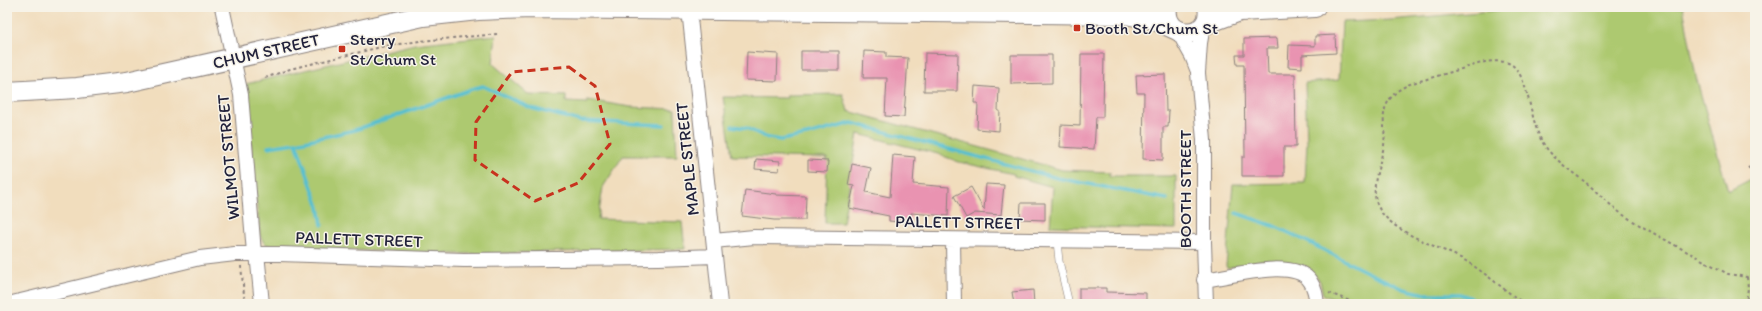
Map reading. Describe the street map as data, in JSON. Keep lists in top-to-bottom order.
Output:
{
  "streets": {
    "street": [
      "CHUM STREET",
      "WILMOT STREET",
      "MAPLE STREET",
      "BOOTH STREET",
      "PALLETT STREET"
    ]
  },
  "crossings": [
    ["CHUM STREET", "WILMOT STREET"],
    ["CHUM STREET", "MAPLE STREET"],
    ["CHUM STREET", "BOOTH STREET"],
    ["WILMOT STREET", "PALLETT STREET"],
    ["MAPLE STREET", "PALLETT STREET"],
    ["BOOTH STREET", "PALLETT STREET"]
  ],
  "places": {
    "transit": ["Booth St/Chum St", "Sterry St/Chum St"]
  }
}
